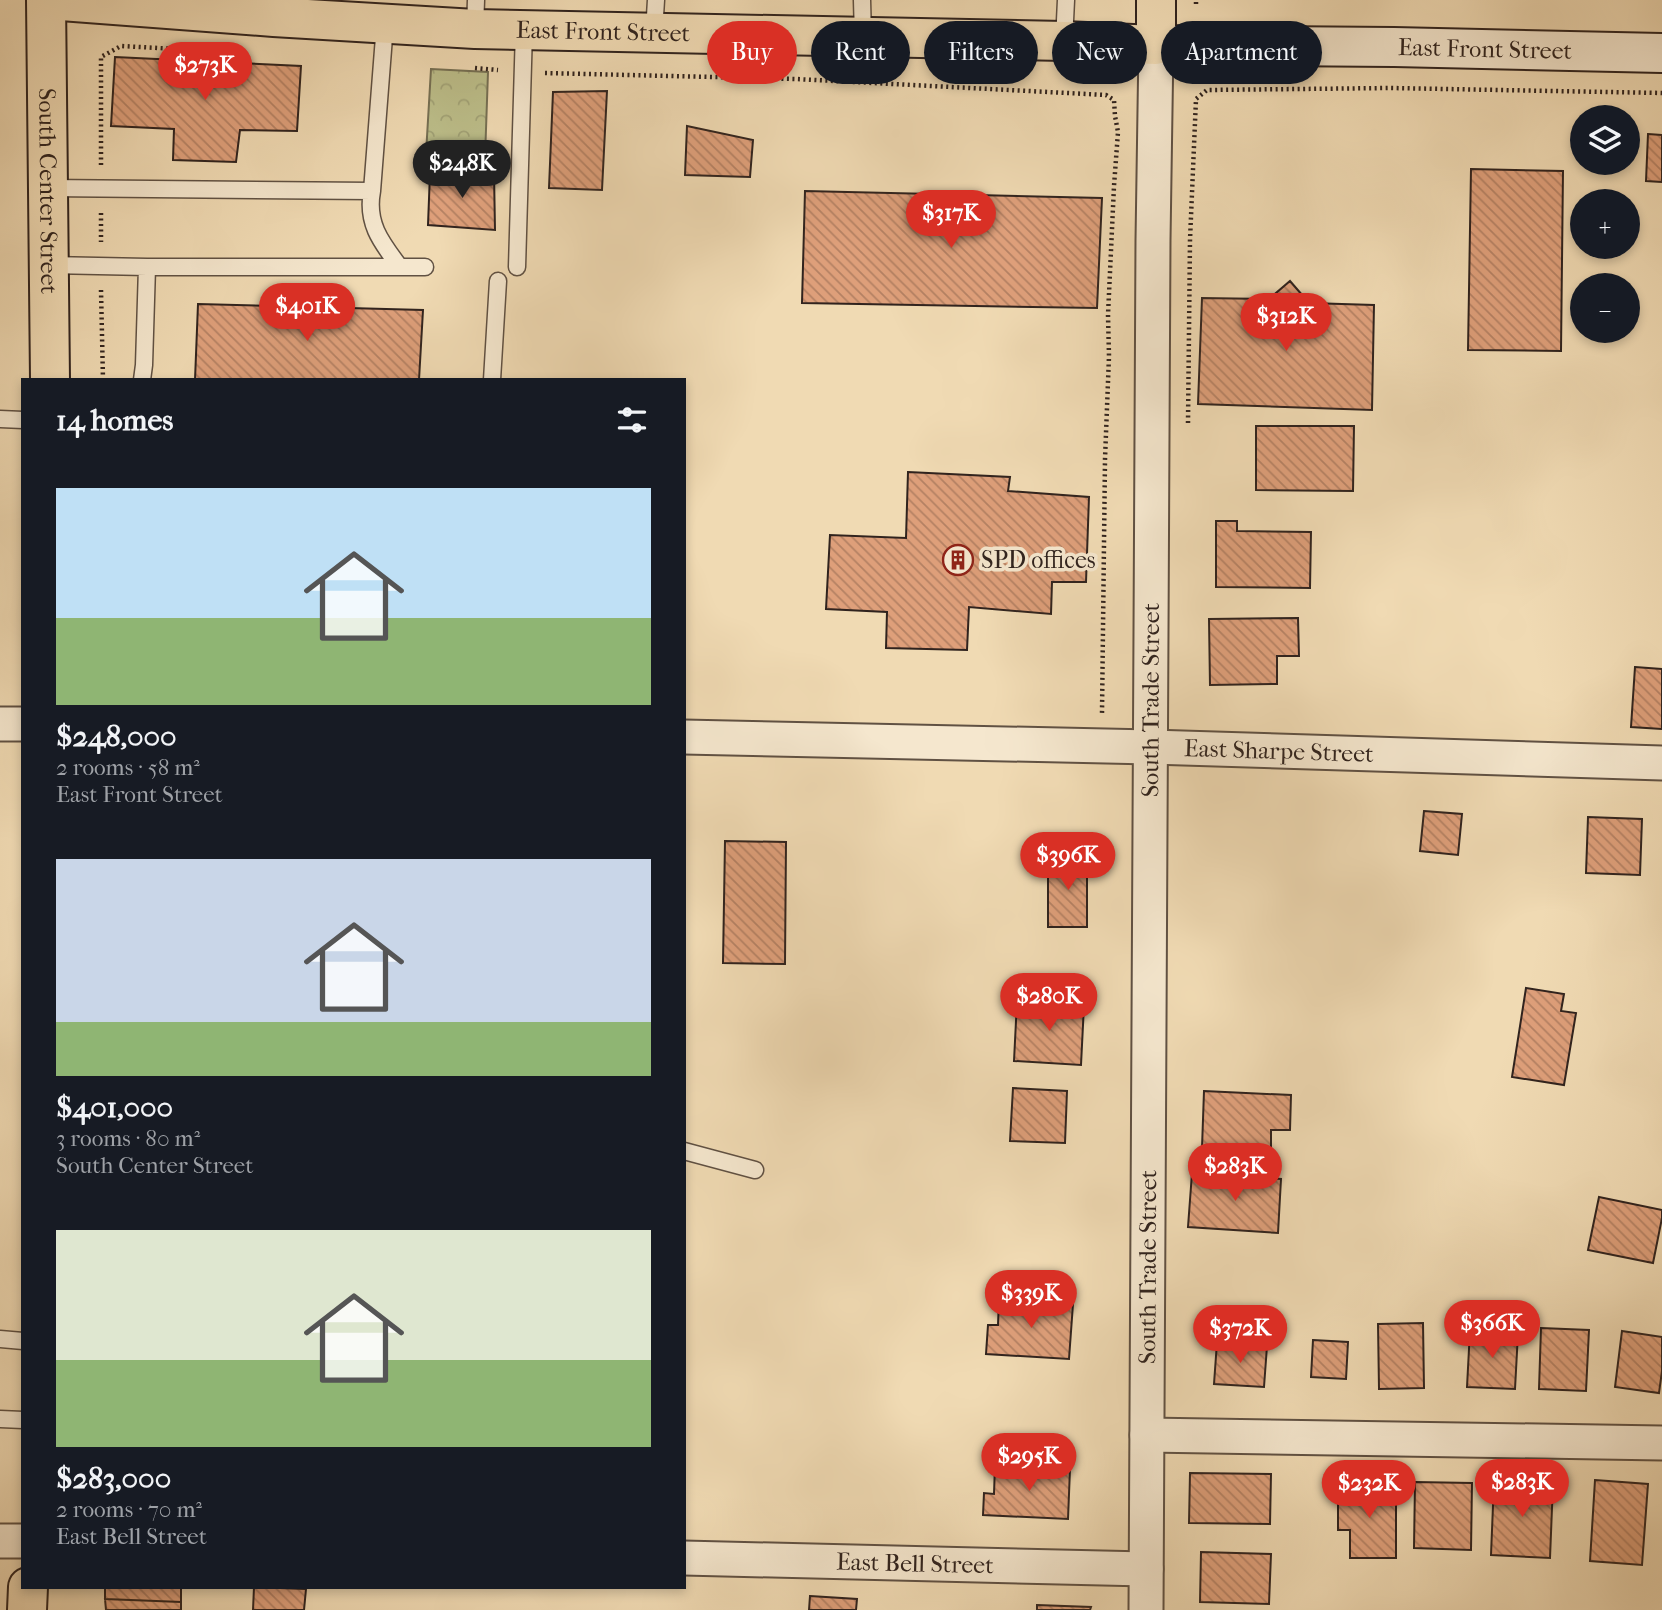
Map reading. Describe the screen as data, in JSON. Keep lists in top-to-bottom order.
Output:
{
  "streets": {
    "main road": ["East Front Street", "South Center Street", "South Trade Street"],
    "street": ["East Sharpe Street", "East Bell Street"]
  },
  "crossings": [
    ["East Front Street", "South Center Street"],
    ["East Front Street", "South Trade Street"],
    ["South Trade Street", "East Sharpe Street"],
    ["South Trade Street", "East Bell Street"]
  ],
  "places": {
    "building": ["SPD offices"]
  },
  "page": {
    "chip": [
      "Buy",
      "Rent",
      "Filters",
      "New",
      "Apartment"
    ],
    "price": [
      "$273K",
      "$248K",
      "$317K",
      "$401K",
      "$312K",
      "$396K",
      "$280K",
      "$283K",
      "$339K",
      "$366K",
      "$372K",
      "$295K",
      "$283K",
      "$232K"
    ],
    "map_buttons": ["+", "−"],
    "heading": "14 homes",
    "list": [
      {
        "name": "$248,000",
        "note": "2 rooms · 58 m² · East Front Street"
      },
      {
        "name": "$401,000",
        "note": "3 rooms · 80 m² · South Center Street"
      },
      {
        "name": "$283,000",
        "note": "2 rooms · 70 m² · East Bell Street"
      }
    ]
  }
}
